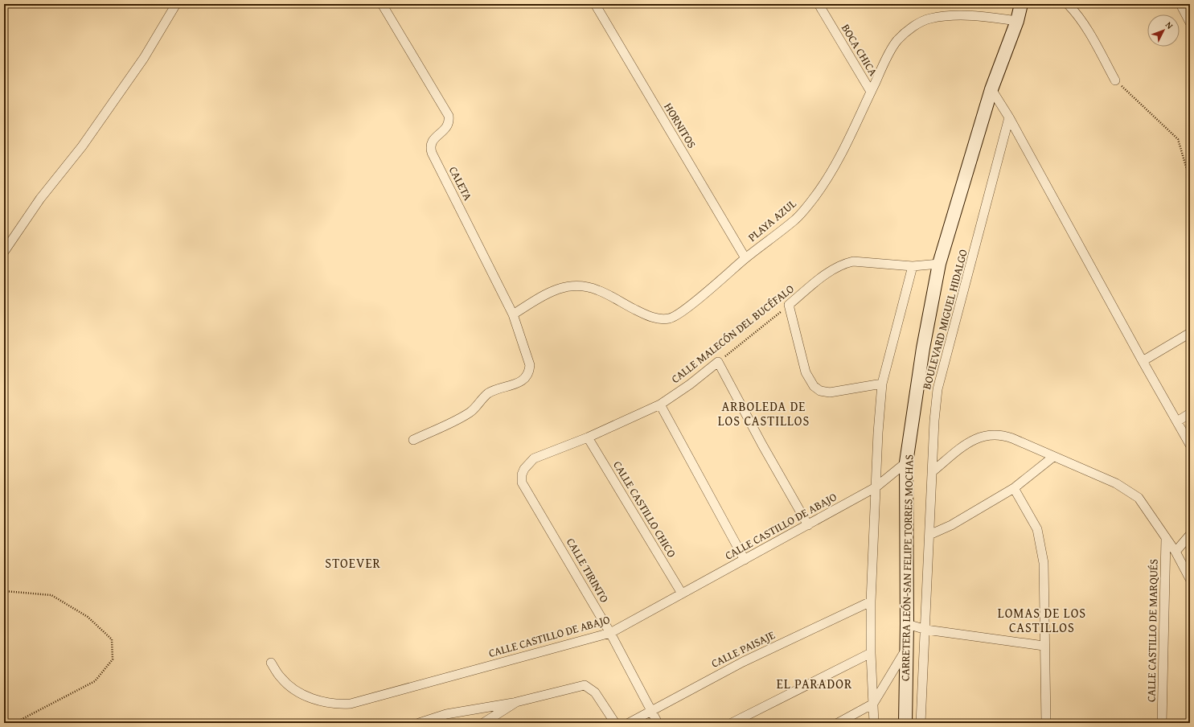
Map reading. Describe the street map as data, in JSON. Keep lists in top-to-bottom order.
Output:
{
  "streets": {
    "main road": ["CARRETERA LEÓN-SAN FELIPE TORRES MOCHAS"],
    "street": [
      "BOCA CHICA",
      "HORNITOS",
      "CALETA",
      "PLAYA AZUL",
      "BOULEVARD MIGUEL HIDALGO",
      "CALLE MALECÓN DEL BUCÉFALO",
      "CALLE CASTILLO CHICO",
      "CALLE CASTILLO DE ABAJO",
      "CALLE TIRINTO",
      "CALLE CASTILLO DE MARQUÉS",
      "CALLE PAISAJE"
    ]
  },
  "crossings": [
    ["BOCA CHICA", "PLAYA AZUL"],
    ["HORNITOS", "PLAYA AZUL"],
    ["CALETA", "PLAYA AZUL"],
    ["PLAYA AZUL", "CARRETERA LEÓN-SAN FELIPE TORRES MOCHAS"],
    ["CALLE MALECÓN DEL BUCÉFALO", "CALLE CASTILLO CHICO"],
    ["CALLE MALECÓN DEL BUCÉFALO", "CARRETERA LEÓN-SAN FELIPE TORRES MOCHAS"],
    ["CALLE MALECÓN DEL BUCÉFALO", "CALLE TIRINTO"],
    ["CALLE CASTILLO CHICO", "CALLE CASTILLO DE ABAJO"],
    ["CALLE CASTILLO DE ABAJO", "CARRETERA LEÓN-SAN FELIPE TORRES MOCHAS"],
    ["CALLE CASTILLO DE ABAJO", "CALLE TIRINTO"],
    ["CALLE TIRINTO", "CALLE PAISAJE"]
  ],
  "districts": [
    "ARBOLEDA DE LOS CASTILLOS",
    "STOEVER",
    "LOMAS DE LOS CASTILLOS",
    "EL PARADOR"
  ],
  "north": "top right"
}
